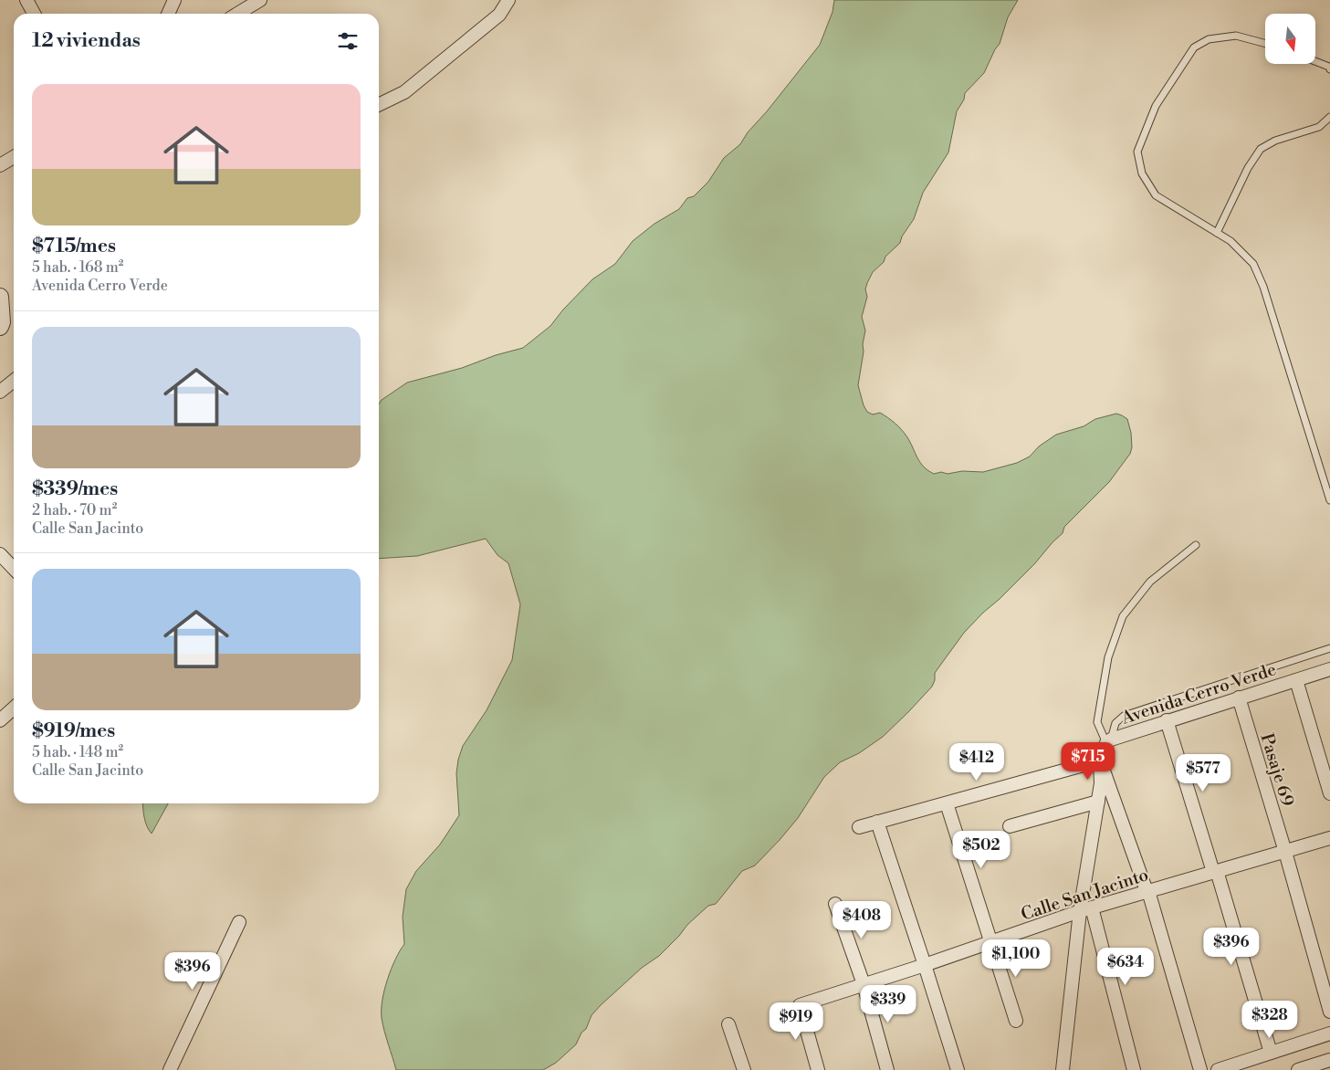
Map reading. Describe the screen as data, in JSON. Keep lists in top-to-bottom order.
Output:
{
  "streets": {
    "street": ["Avenida Cerro Verde", "Pasaje 69", "Calle San Jacinto"]
  },
  "crossings": [
    ["Avenida Cerro Verde", "Pasaje 69"],
    ["Avenida Cerro Verde", "Calle San Jacinto"],
    ["Pasaje 69", "Calle San Jacinto"]
  ],
  "north": "bottom",
  "page": {
    "heading": "12 viviendas",
    "list": [
      {
        "name": "$715/mes",
        "note": "5 hab. · 168 m² · Avenida Cerro Verde"
      },
      {
        "name": "$339/mes",
        "note": "2 hab. · 70 m² · Calle San Jacinto"
      },
      {
        "name": "$919/mes",
        "note": "5 hab. · 148 m² · Calle San Jacinto"
      }
    ],
    "price": [
      "$715",
      "$412",
      "$577",
      "$502",
      "$408",
      "$396",
      "$1,100",
      "$634",
      "$396",
      "$339",
      "$328",
      "$919"
    ]
  }
}
